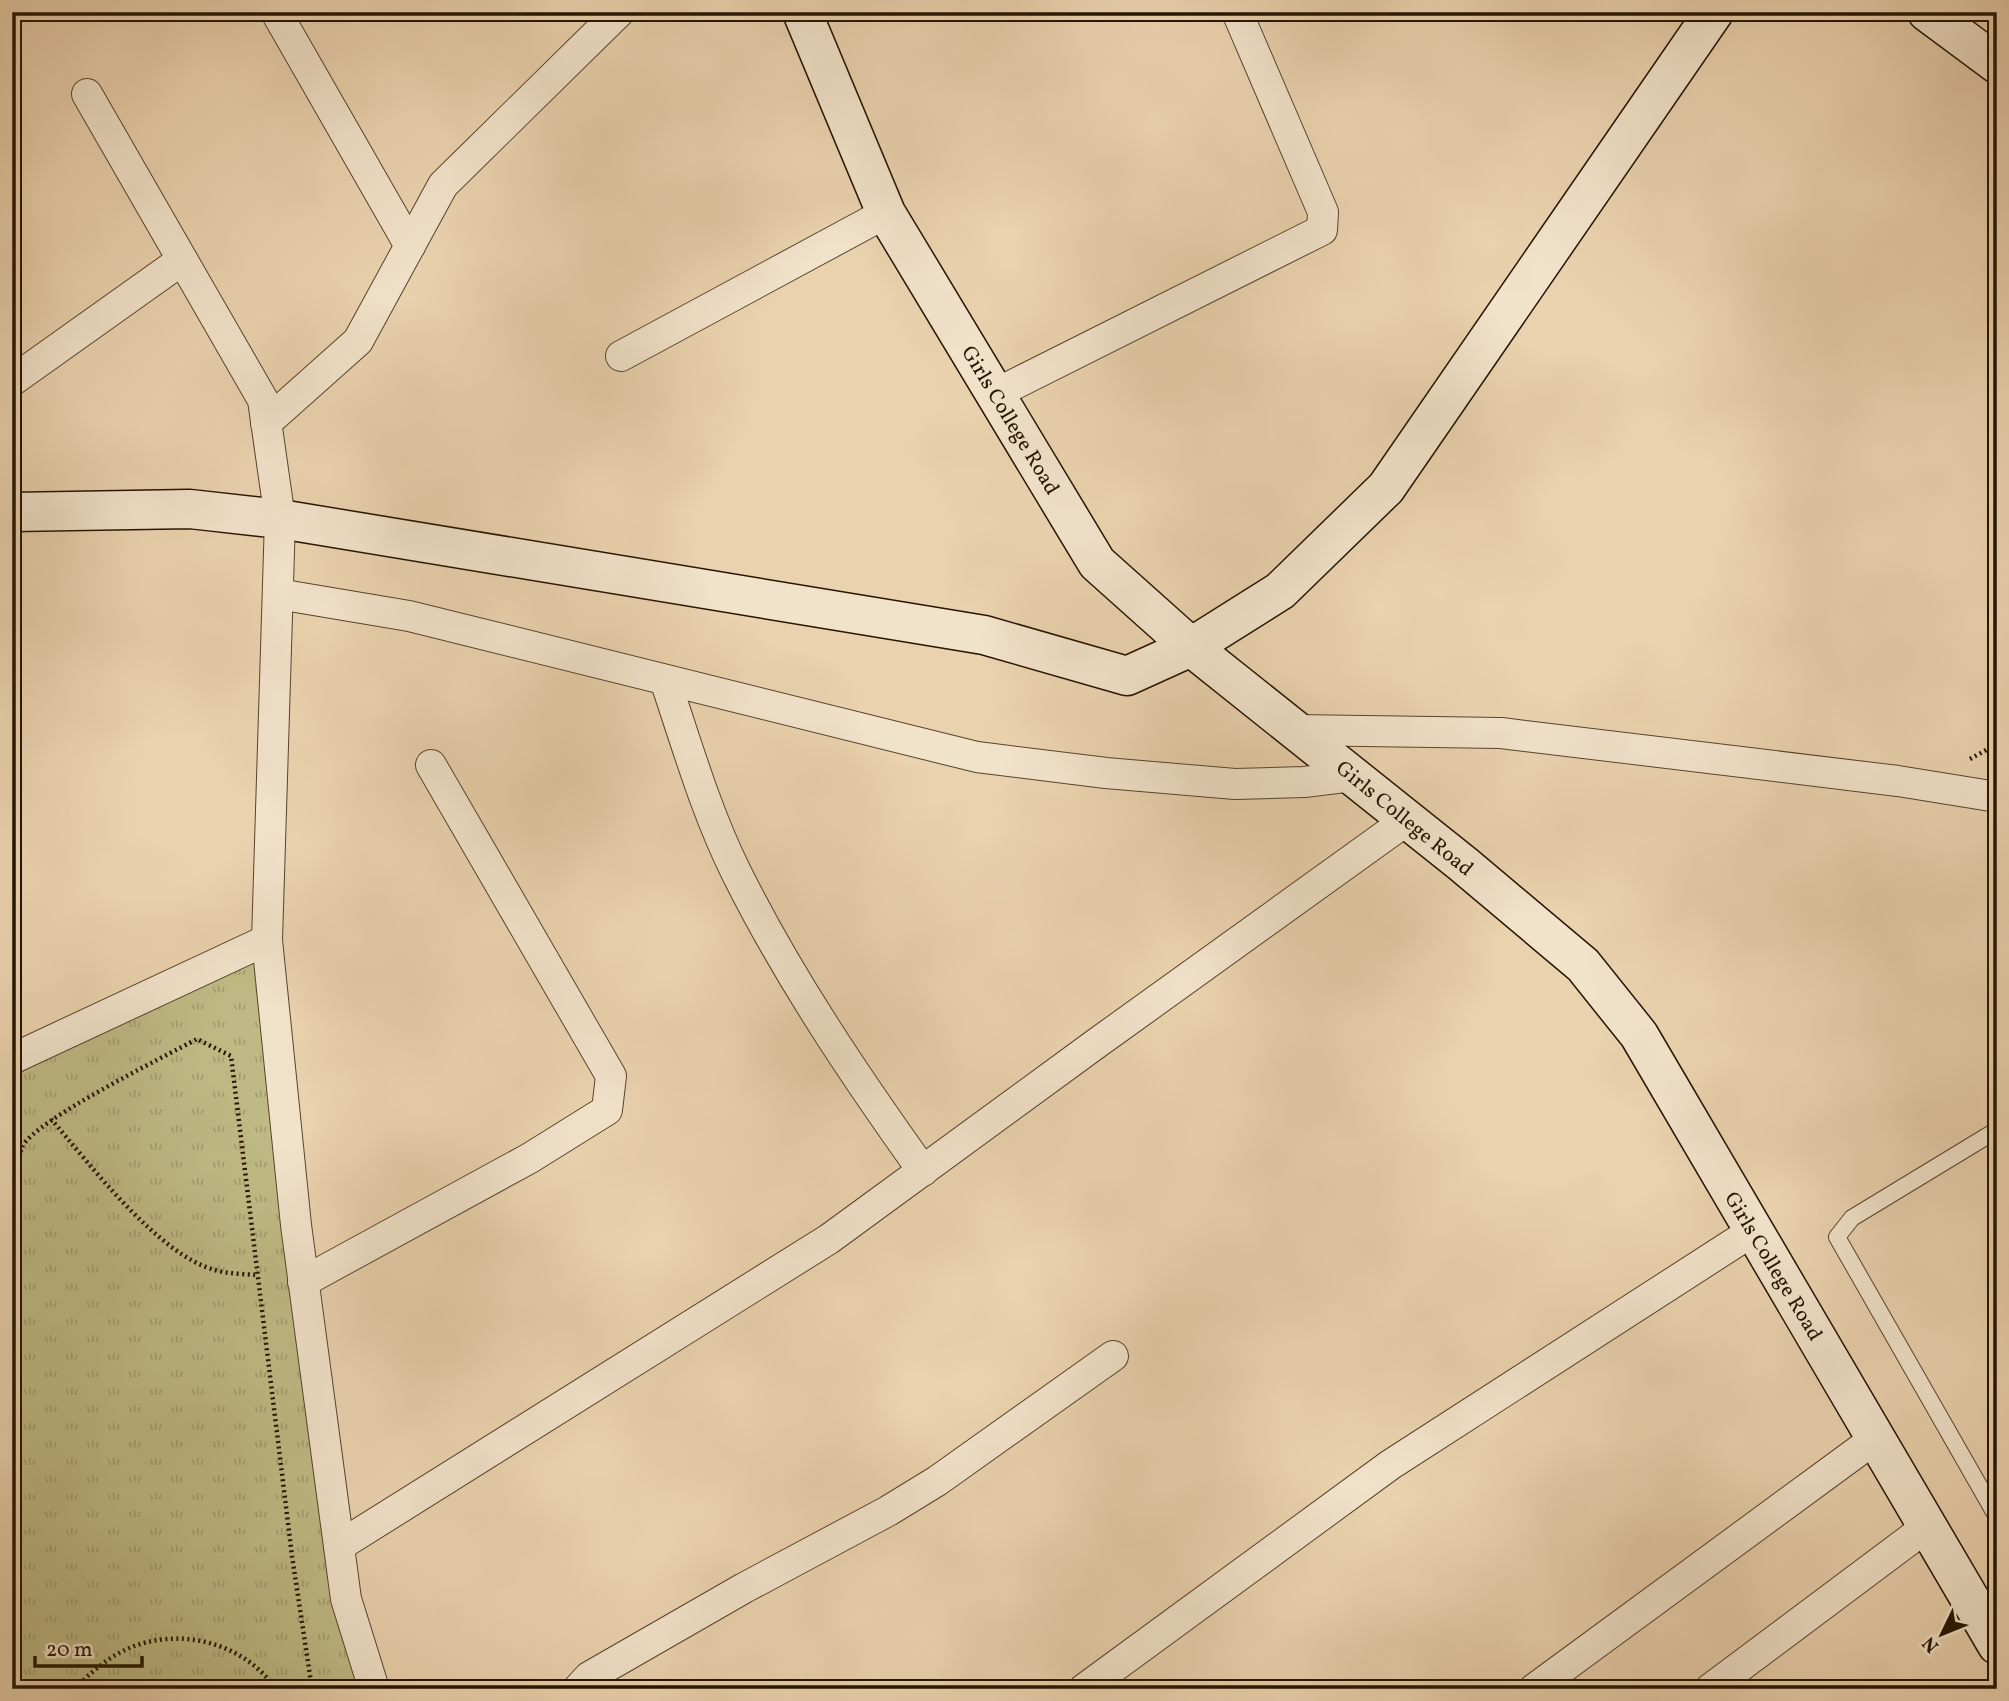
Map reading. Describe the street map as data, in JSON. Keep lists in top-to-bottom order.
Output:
{
  "streets": {
    "street": ["Girls College Road"]
  },
  "scale_bar": "20 m",
  "north": "bottom left"
}
